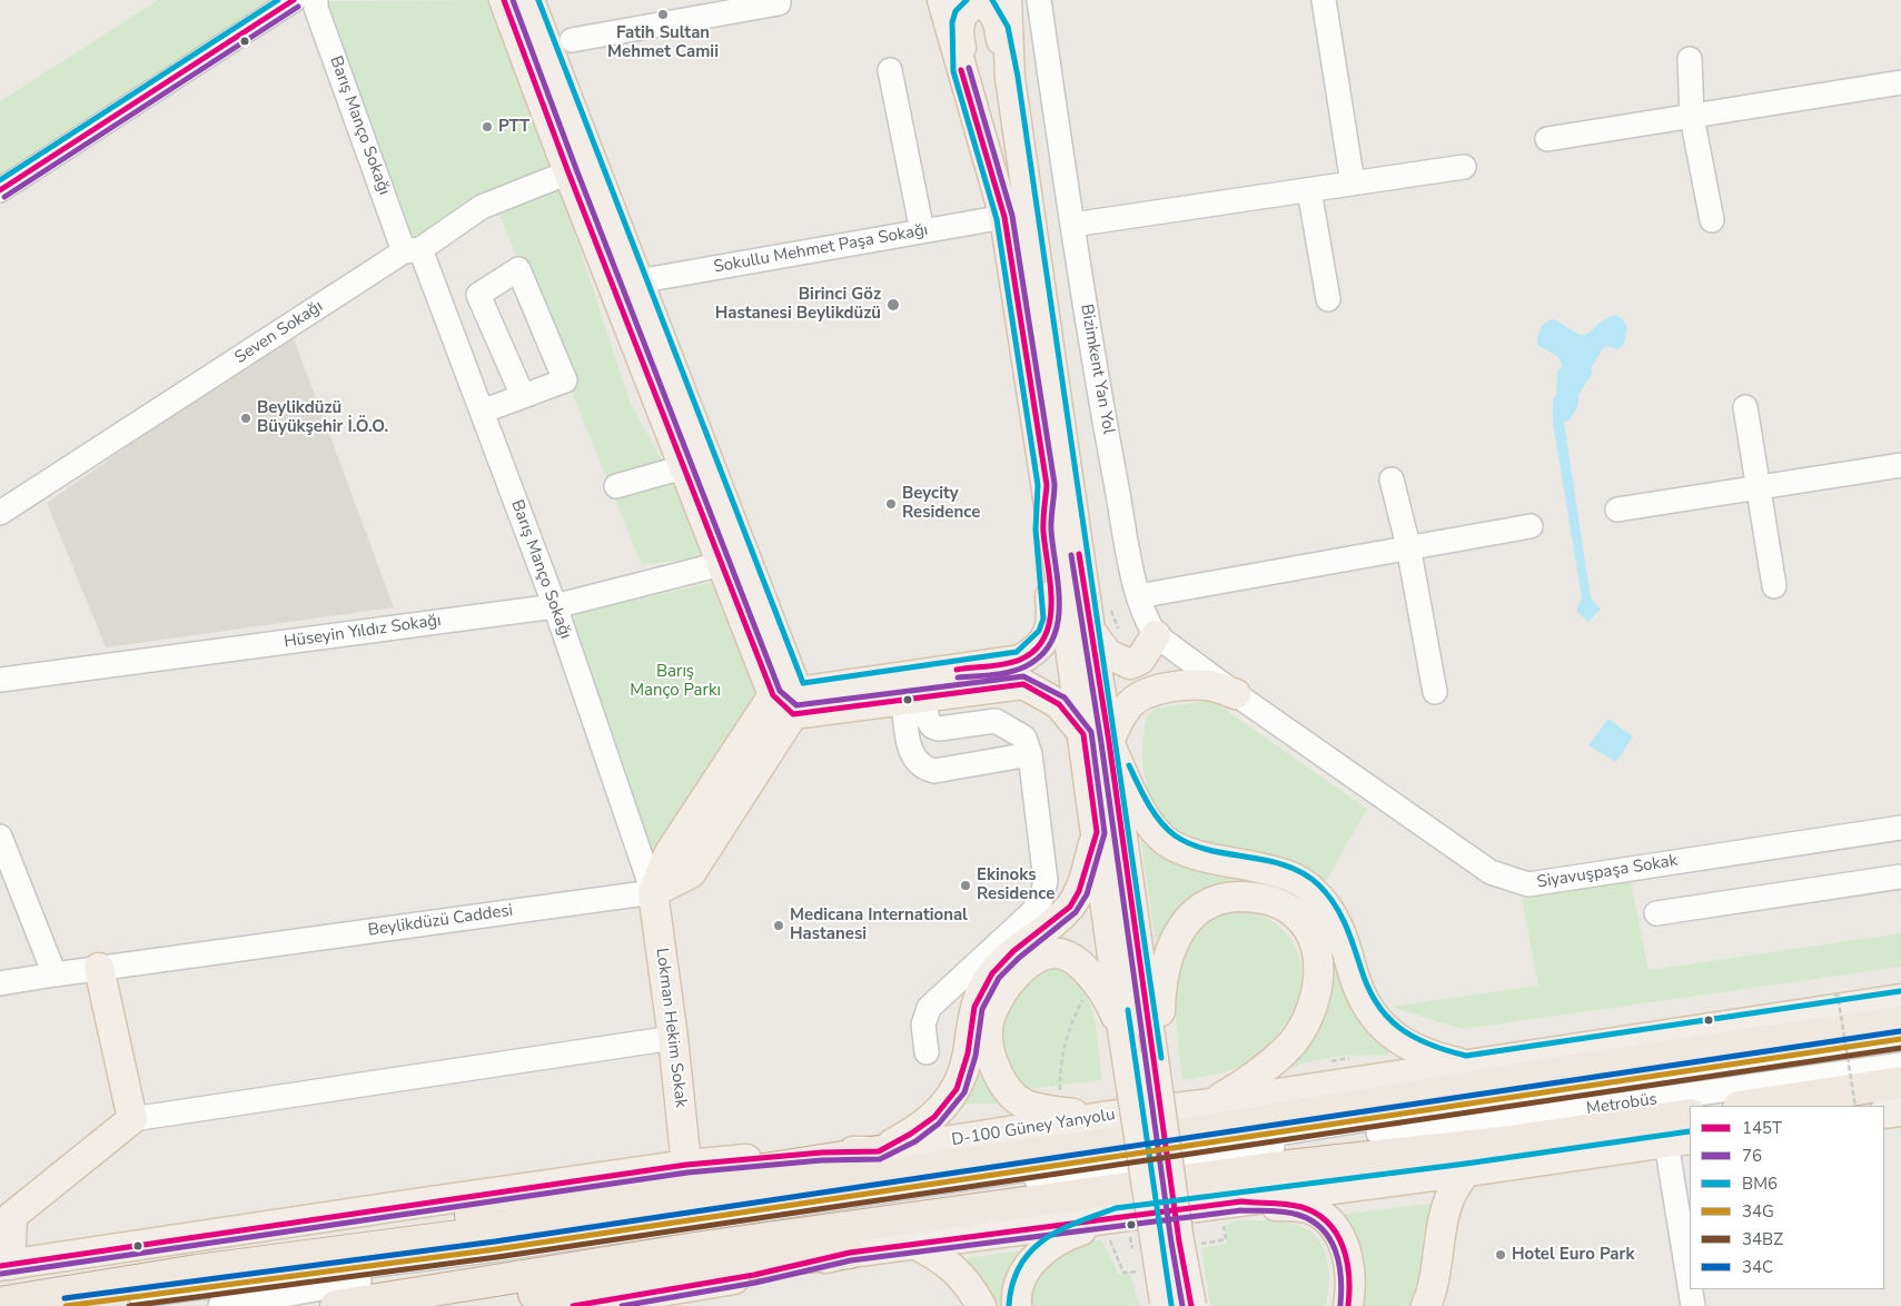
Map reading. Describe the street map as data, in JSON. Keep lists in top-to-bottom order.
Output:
{
  "streets": {
    "main road": ["Beylikdüzü Caddesi", "Lokman Hekim Sokak", "D-100 Güney Yanyolu"],
    "street": [
      "Barış Manço Sokağı",
      "Sokullu Mehmet Paşa Sokağı",
      "Seven Sokağı",
      "Bizimkent Yan Yol",
      "Hüseyin Yıldız Sokağı",
      "Siyavuşpaşa Sokak",
      "Metrobüs"
    ]
  },
  "crossings": [
    ["Barış Manço Sokağı", "Seven Sokağı"],
    ["Barış Manço Sokağı", "Hüseyin Yıldız Sokağı"],
    ["Barış Manço Sokağı", "Beylikdüzü Caddesi"],
    ["Barış Manço Sokağı", "Lokman Hekim Sokak"],
    ["Bizimkent Yan Yol", "Siyavuşpaşa Sokak"],
    ["Beylikdüzü Caddesi", "Lokman Hekim Sokak"],
    ["Lokman Hekim Sokak", "D-100 Güney Yanyolu"]
  ],
  "parks": ["Barış Manço Parkı"],
  "places": [
    "Fatih Sultan Mehmet Camii",
    "PTT",
    "Birinci Göz Hastanesi Beylikdüzü",
    "Beylikdüzü Büyükşehir İ.Ö.O.",
    "Beycity Residence",
    "Ekinoks Residence",
    "Medicana International Hastanesi",
    "Hotel Euro Park"
  ],
  "lines": [
    "transit line 145T",
    "transit line 76",
    "transit line BM6",
    "transit line 34C",
    "transit line 34G",
    "transit line 34BZ"
  ],
  "legend": [
    "145T",
    "76",
    "BM6",
    "34G",
    "34BZ",
    "34C"
  ]
}
